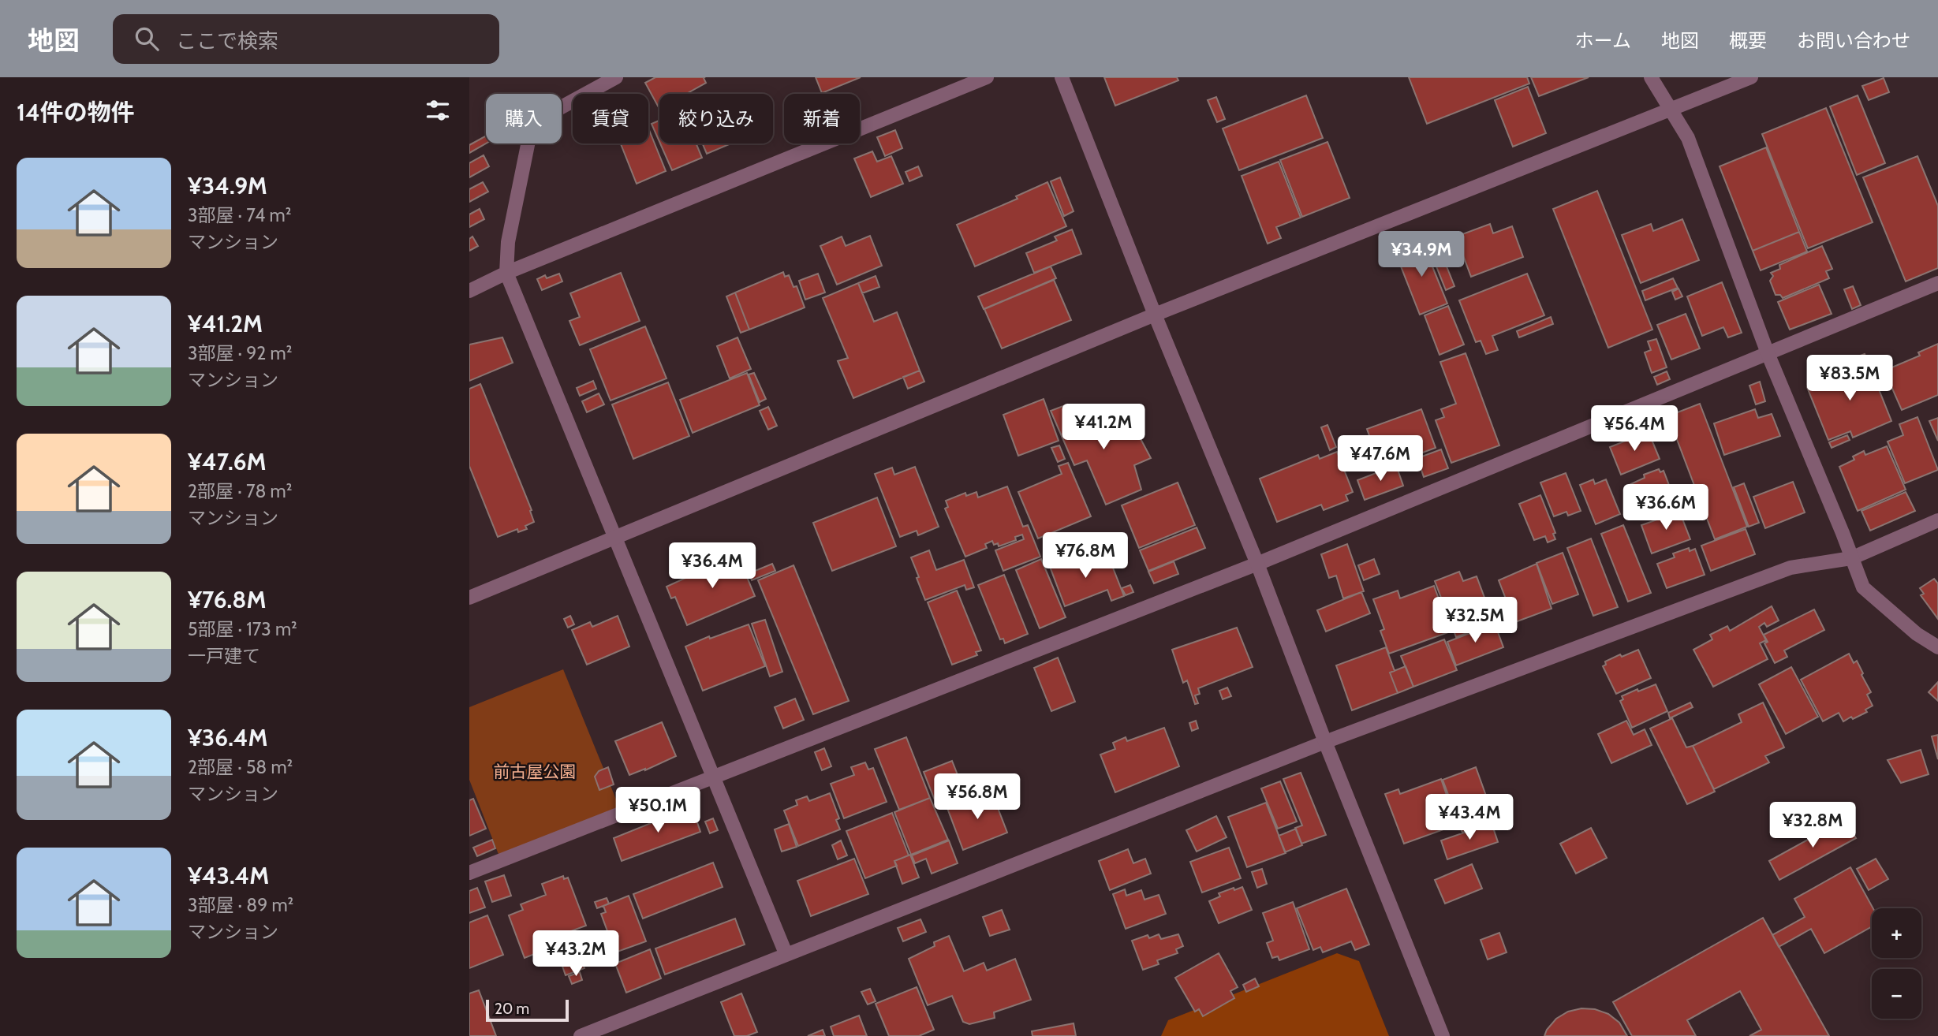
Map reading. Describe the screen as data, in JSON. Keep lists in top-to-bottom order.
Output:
{
  "parks": ["前古屋公園"],
  "scale_bar": "20 m",
  "page": {
    "header": "地図",
    "search": "ここで検索",
    "nav": [
      "ホーム",
      "地図",
      "概要",
      "お問い合わせ"
    ],
    "heading": "14件の物件",
    "chip": [
      "購入",
      "賃貸",
      "絞り込み",
      "新着"
    ],
    "list": [
      {
        "name": "¥34.9M",
        "note": "3部屋 · 74 m² · マンション"
      },
      {
        "name": "¥41.2M",
        "note": "3部屋 · 92 m² · マンション"
      },
      {
        "name": "¥47.6M",
        "note": "2部屋 · 78 m² · マンション"
      },
      {
        "name": "¥76.8M",
        "note": "5部屋 · 173 m² · 一戸建て"
      },
      {
        "name": "¥36.4M",
        "note": "2部屋 · 58 m² · マンション"
      },
      {
        "name": "¥43.4M",
        "note": "3部屋 · 89 m² · マンション"
      }
    ],
    "price": [
      "¥34.9M",
      "¥83.5M",
      "¥41.2M",
      "¥56.4M",
      "¥47.6M",
      "¥36.6M",
      "¥76.8M",
      "¥36.4M",
      "¥32.5M",
      "¥56.8M",
      "¥50.1M",
      "¥43.4M",
      "¥32.8M",
      "¥43.2M"
    ],
    "map_buttons": ["+", "−"],
    "scale": "20 m"
  }
}
